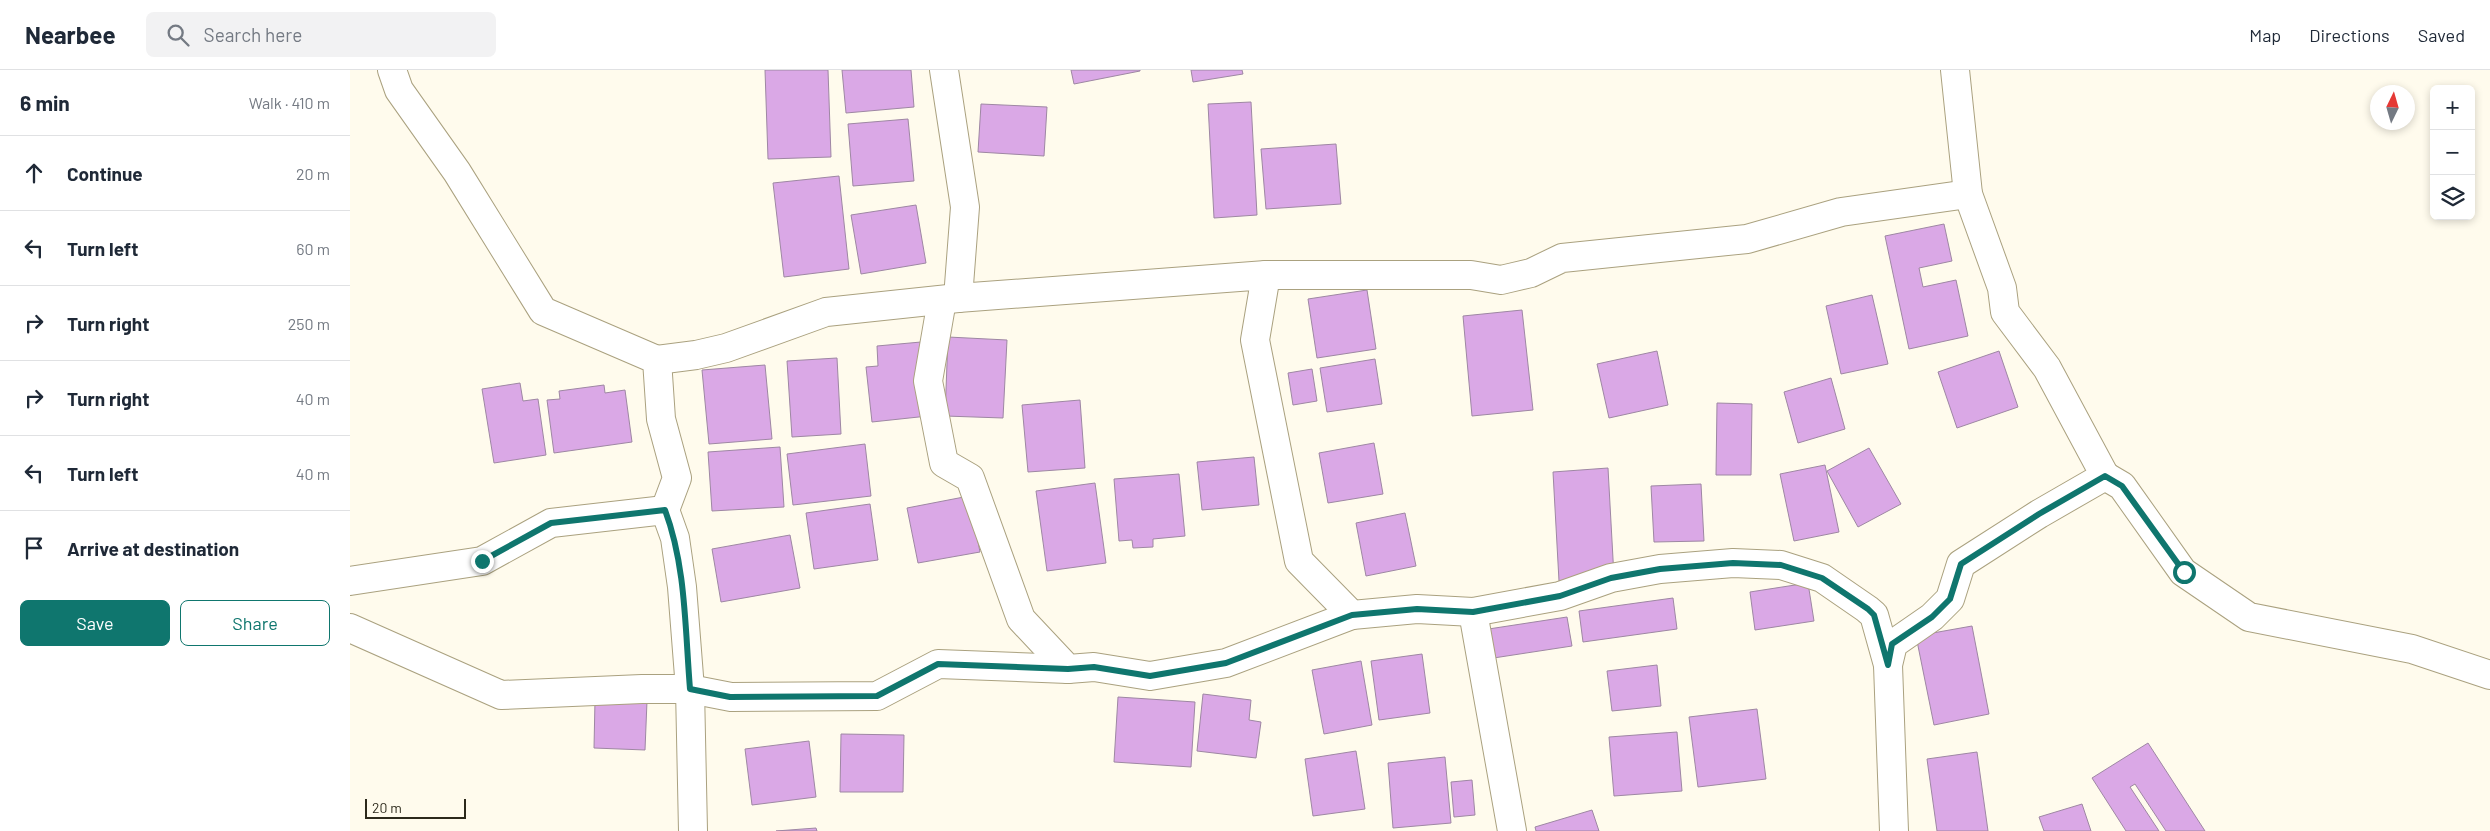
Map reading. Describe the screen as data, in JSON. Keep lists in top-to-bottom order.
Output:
{
  "scale_bar": "20 m",
  "north": "top",
  "page": {
    "header": "Nearbee",
    "search": "Search here",
    "nav": ["Map", "Directions", "Saved"],
    "heading": ["6 min", "Walk · 410 m"],
    "map_buttons": ["+", "−"],
    "list": [
      ["Continue", "20 m"],
      ["Turn left", "60 m"],
      ["Turn right", "250 m"],
      ["Turn right", "40 m"],
      ["Turn left", "40 m"],
      "Arrive at destination"
    ],
    "buttons": ["Save", "Share"],
    "scale": "20 m"
  }
}
